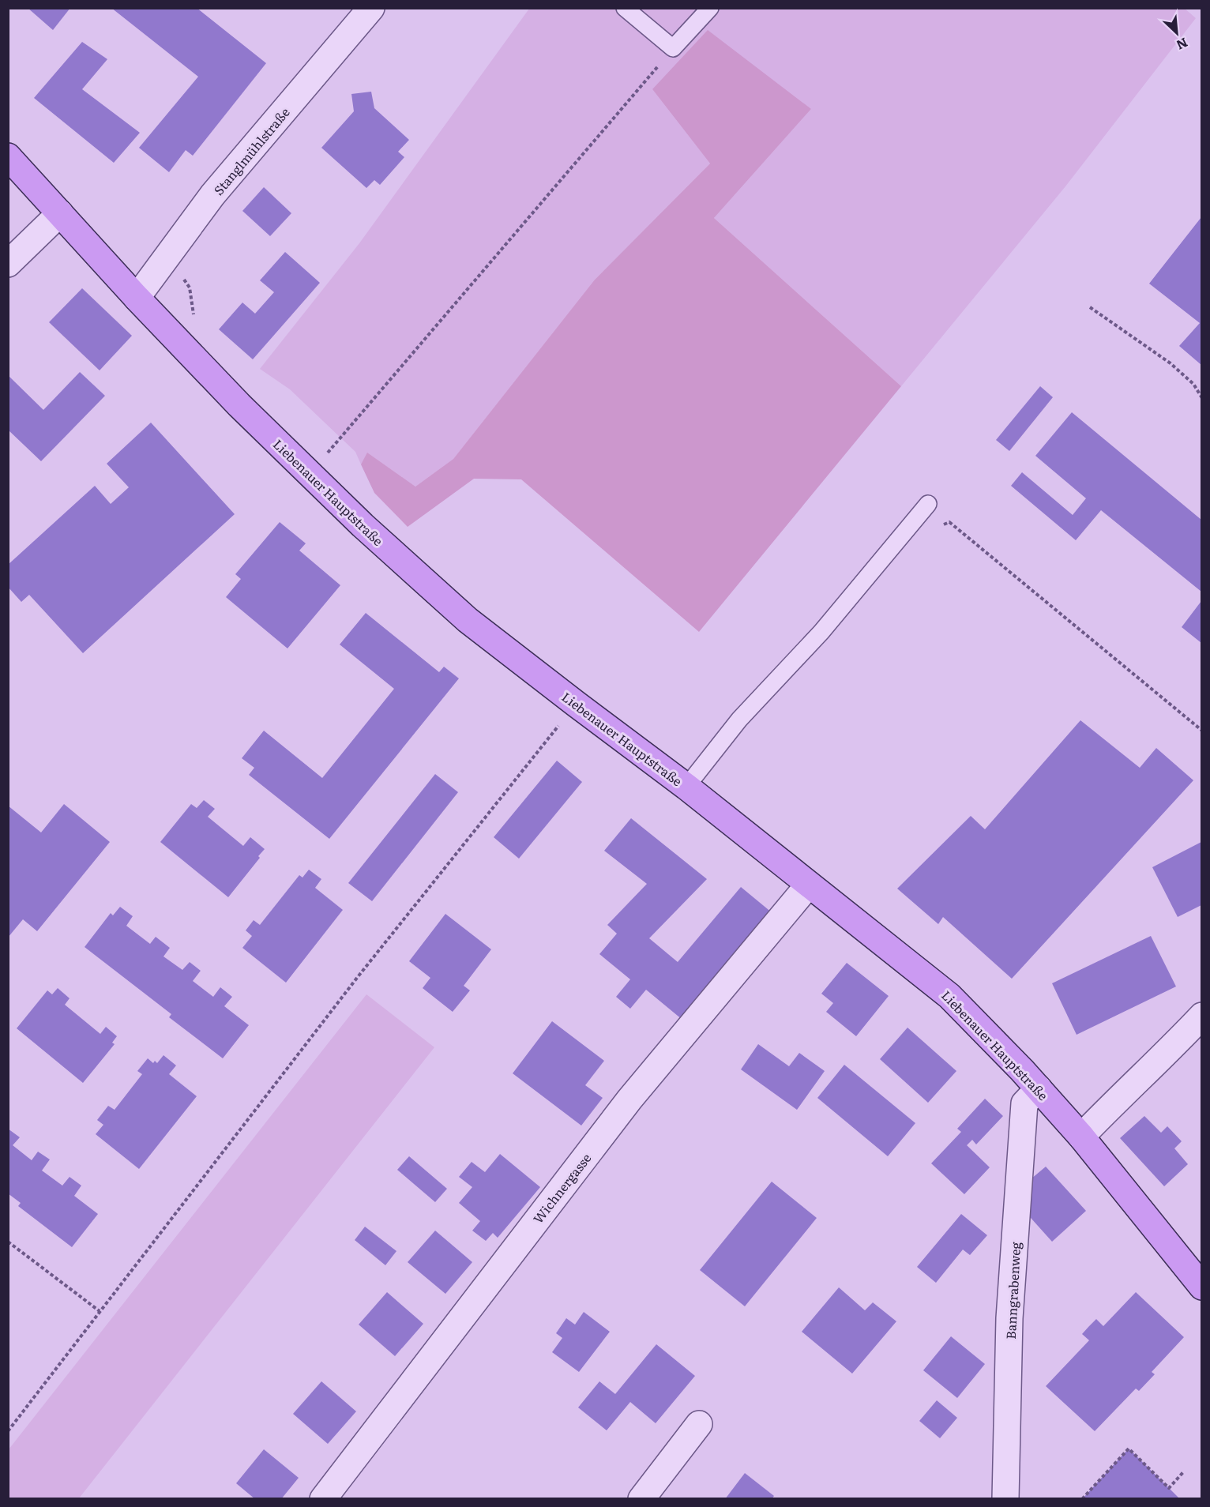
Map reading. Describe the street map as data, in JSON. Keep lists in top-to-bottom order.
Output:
{
  "streets": {
    "main road": ["Liebenauer Hauptstraße"],
    "street": ["Stanglmühlstraße", "Wichnergasse", "Banngrabenweg"]
  },
  "crossings": [
    ["Stanglmühlstraße", "Liebenauer Hauptstraße"],
    ["Liebenauer Hauptstraße", "Wichnergasse"],
    ["Liebenauer Hauptstraße", "Banngrabenweg"]
  ],
  "north": "bottom right"
}
